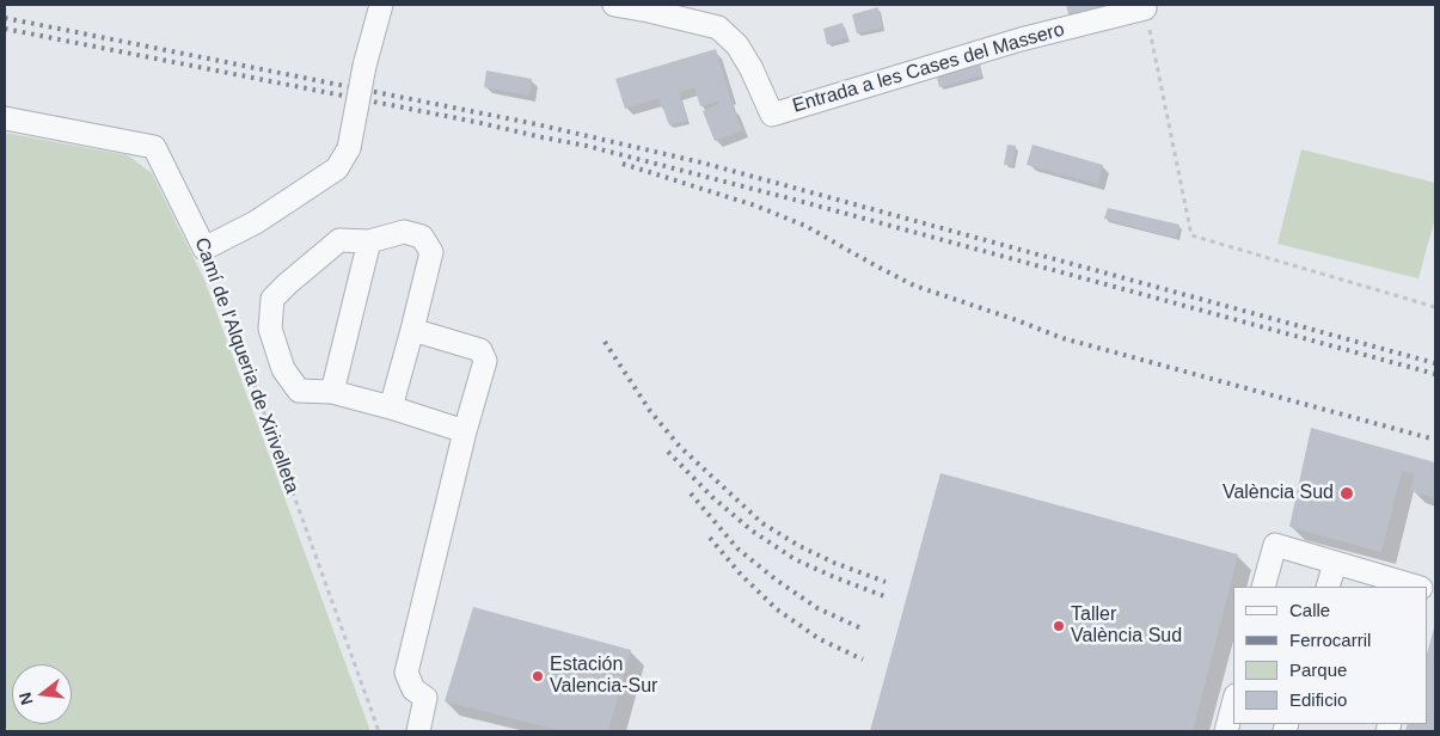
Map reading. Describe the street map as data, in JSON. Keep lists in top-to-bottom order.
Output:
{
  "streets": {
    "street": ["Entrada a les Cases del Massero", "Camí de l'Alqueria de Xirivelleta"]
  },
  "places": ["València Sud", "Taller València Sud", "Estación Valencia-Sur"],
  "legend": [
    "Calle",
    "Ferrocarril",
    "Parque",
    "Edificio"
  ],
  "north": "left"
}
